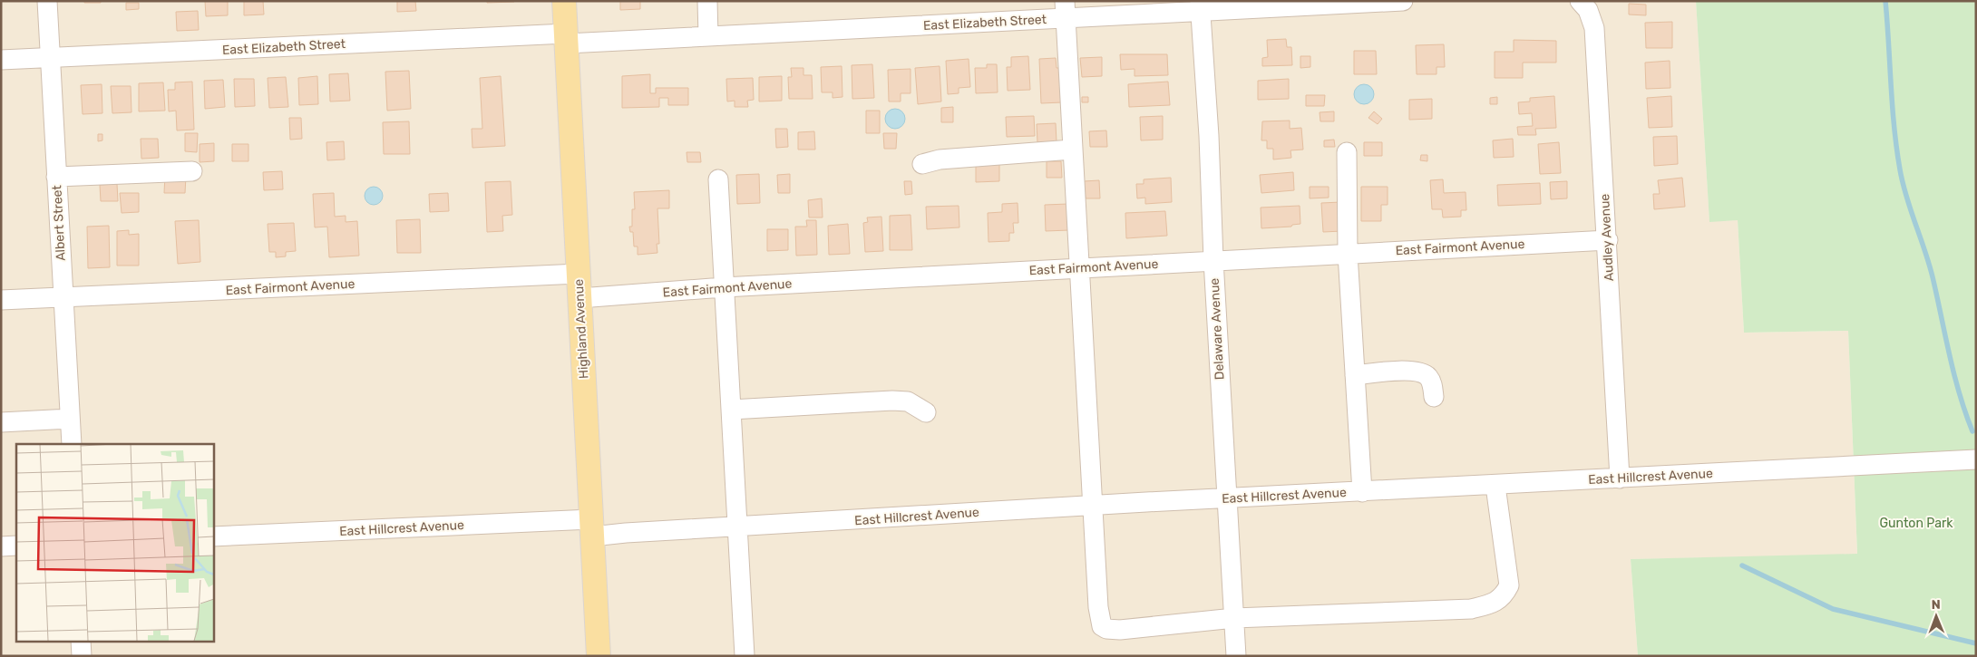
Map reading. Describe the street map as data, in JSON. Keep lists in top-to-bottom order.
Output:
{
  "streets": {
    "main road": ["Highland Avenue"],
    "street": [
      "East Elizabeth Street",
      "Albert Street",
      "Audley Avenue",
      "East Fairmont Avenue",
      "Delaware Avenue",
      "East Hillcrest Avenue"
    ]
  },
  "crossings": [
    ["East Elizabeth Street", "Albert Street"],
    ["East Elizabeth Street", "Highland Avenue"],
    ["East Elizabeth Street", "Delaware Avenue"],
    ["Albert Street", "East Fairmont Avenue"],
    ["Audley Avenue", "East Fairmont Avenue"],
    ["Audley Avenue", "East Hillcrest Avenue"],
    ["East Fairmont Avenue", "Highland Avenue"],
    ["East Fairmont Avenue", "Delaware Avenue"],
    ["Highland Avenue", "East Hillcrest Avenue"],
    ["Delaware Avenue", "East Hillcrest Avenue"]
  ],
  "parks": ["Gunton Park"],
  "north": "top"
}
